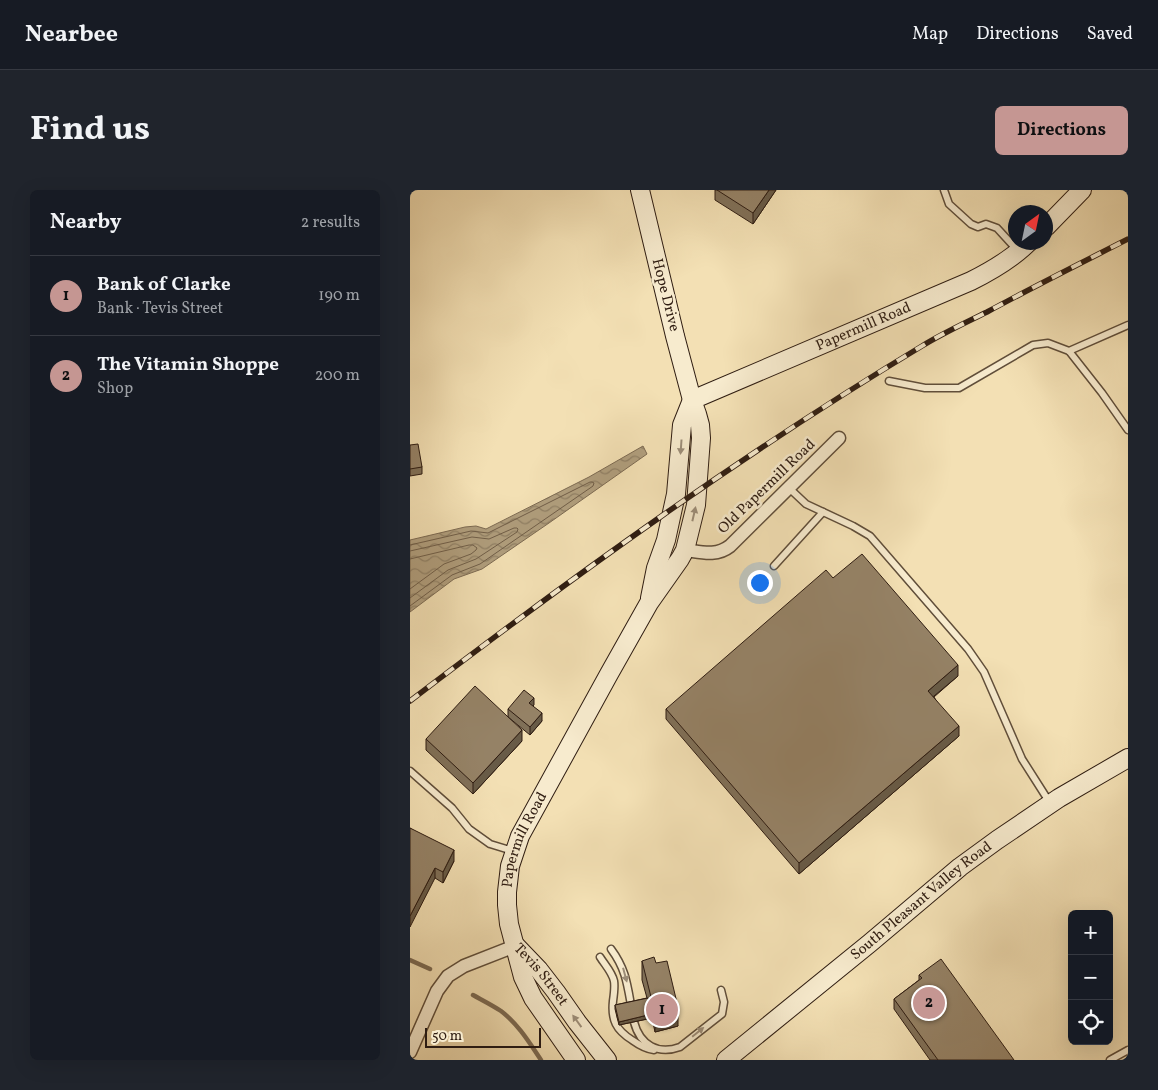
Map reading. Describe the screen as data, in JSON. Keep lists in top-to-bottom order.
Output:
{
  "streets": {
    "main road": [
      "Hope Drive",
      "Papermill Road",
      "South Pleasant Valley Road",
      "Tevis Street"
    ],
    "street": ["Old Papermill Road"]
  },
  "crossings": [
    ["Hope Drive", "Papermill Road"],
    ["Papermill Road", "Old Papermill Road"],
    ["Papermill Road", "Tevis Street"]
  ],
  "scale_bar": "50 m",
  "north": "top right",
  "page": {
    "header": "Nearbee",
    "nav": ["Map", "Directions", "Saved"],
    "title": "Find us",
    "buttons": "Directions",
    "heading": ["Nearby", "2 results"],
    "list": [
      {
        "mark": "1",
        "name": "Bank of Clarke",
        "note": "Bank · Tevis Street",
        "value": "190 m"
      },
      {
        "mark": "2",
        "name": "The Vitamin Shoppe",
        "note": "Shop",
        "value": "200 m"
      }
    ],
    "map_buttons": ["+", "−"],
    "pins": ["2", "1"],
    "scale": "50 m"
  }
}
